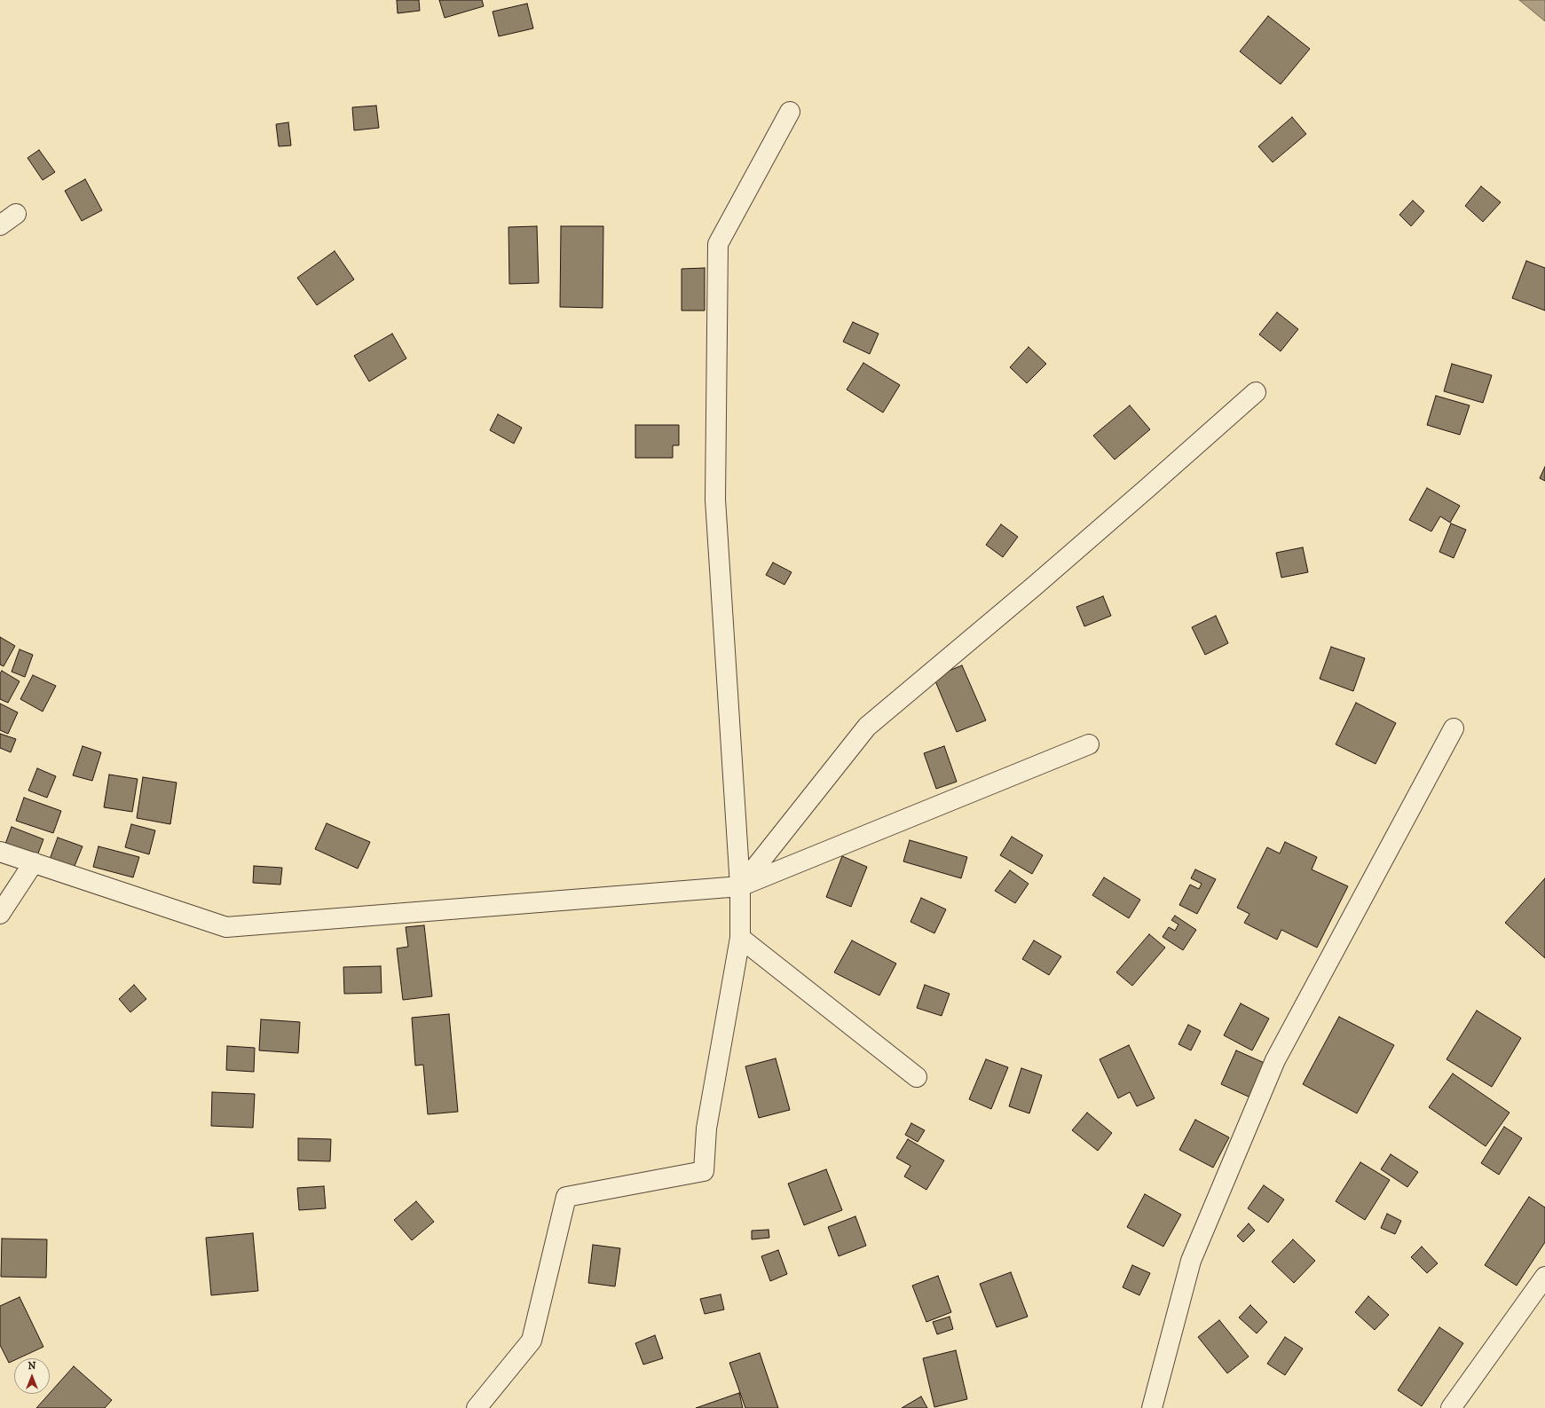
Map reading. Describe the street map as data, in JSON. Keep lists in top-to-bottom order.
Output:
{
  "north": "top"
}
